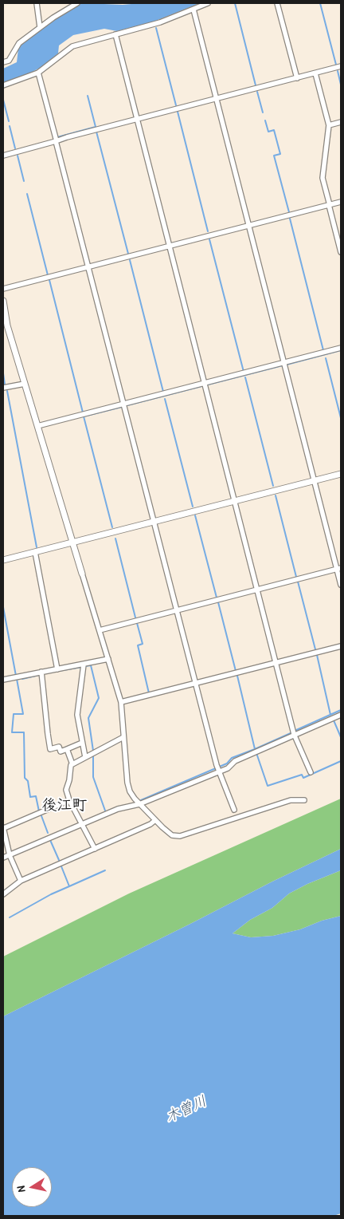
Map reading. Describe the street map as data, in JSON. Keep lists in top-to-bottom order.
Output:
{
  "districts": ["後江町"],
  "water": ["木曽川"],
  "north": "left"
}
